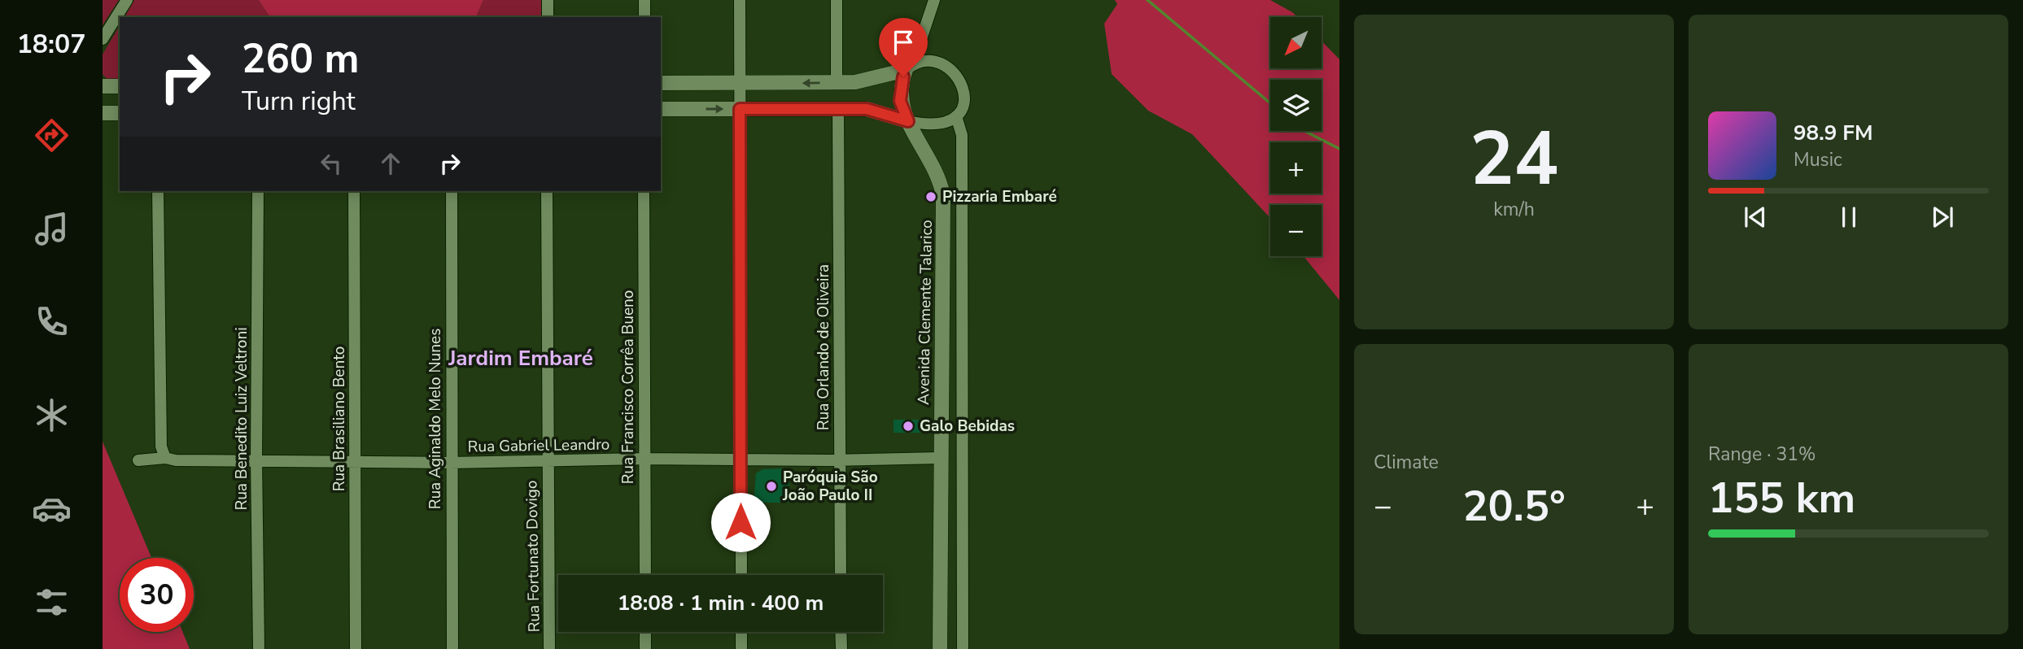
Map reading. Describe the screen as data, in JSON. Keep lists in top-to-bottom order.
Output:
{
  "streets": {
    "street": [
      "Avenida Clemente Talarico",
      "Rua Orlando de Oliveira",
      "Rua Francisco Corrêa Bueno",
      "Rua Benedito Luiz Veltroni",
      "Rua Brasiliano Bento",
      "Rua Aginaldo Melo Nunes",
      "Rua Gabriel Leandro",
      "Rua Fortunato Dovigo"
    ]
  },
  "crossings": [
    ["Avenida Clemente Talarico", "Rua Gabriel Leandro"],
    ["Rua Orlando de Oliveira", "Rua Gabriel Leandro"],
    ["Rua Francisco Corrêa Bueno", "Rua Gabriel Leandro"],
    ["Rua Benedito Luiz Veltroni", "Rua Gabriel Leandro"],
    ["Rua Brasiliano Bento", "Rua Gabriel Leandro"],
    ["Rua Aginaldo Melo Nunes", "Rua Gabriel Leandro"],
    ["Rua Gabriel Leandro", "Rua Fortunato Dovigo"]
  ],
  "districts": ["Jardim Embaré"],
  "places": ["Pizzaria Embaré", "Galo Bebidas", "Paróquia São João Paulo II"],
  "north": "bottom left",
  "page": {
    "tabs": "18:07",
    "tile": [
      ["24", "km/h"],
      "Climate",
      ["Range · 31%", "155 km"]
    ],
    "map_buttons": ["+", "−"],
    "turn": ["260 m", "Turn right"],
    "song": ["98.9 FM", "Music"],
    "heat": ["−", "20.5°", "+"],
    "limit": "30",
    "trip": "18:08 · 1 min · 400 m"
  }
}
